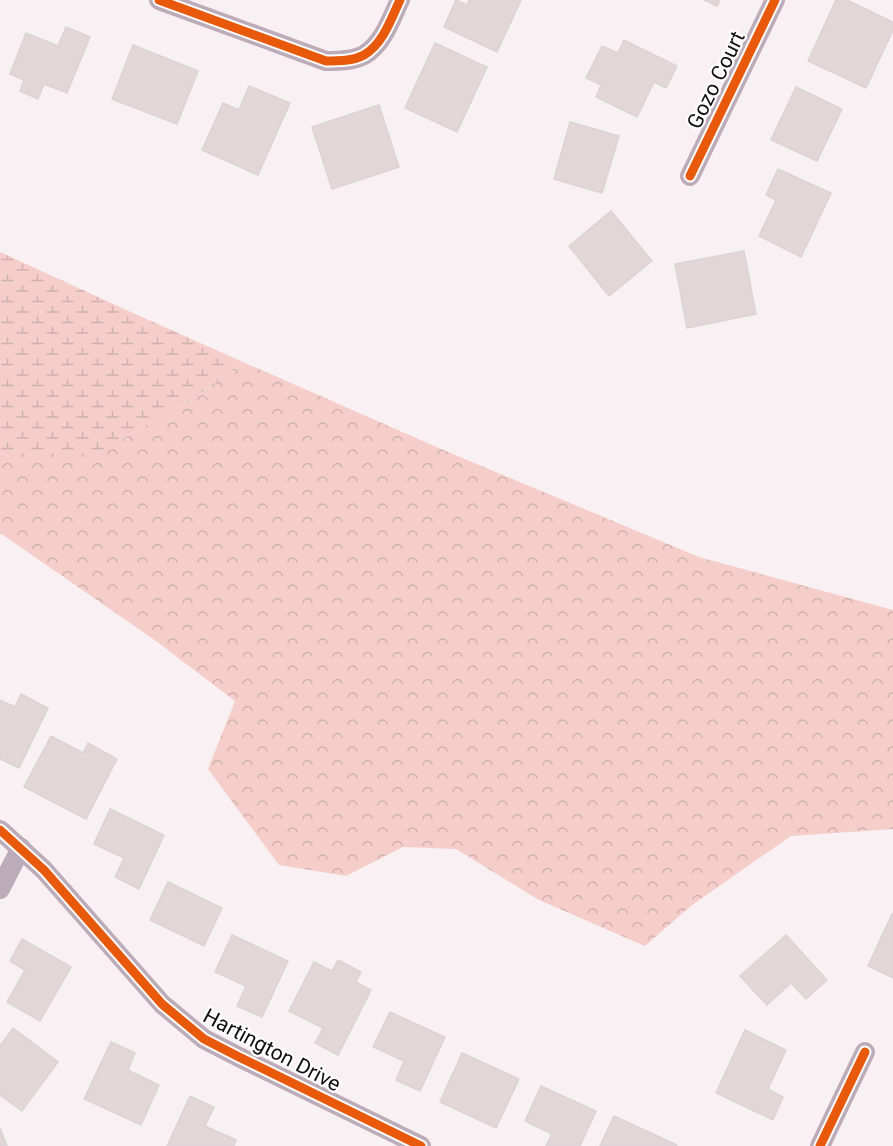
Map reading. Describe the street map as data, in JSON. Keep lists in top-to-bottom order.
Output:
{
  "streets": {
    "street": ["Gozo Court", "Hartington Drive"]
  }
}
